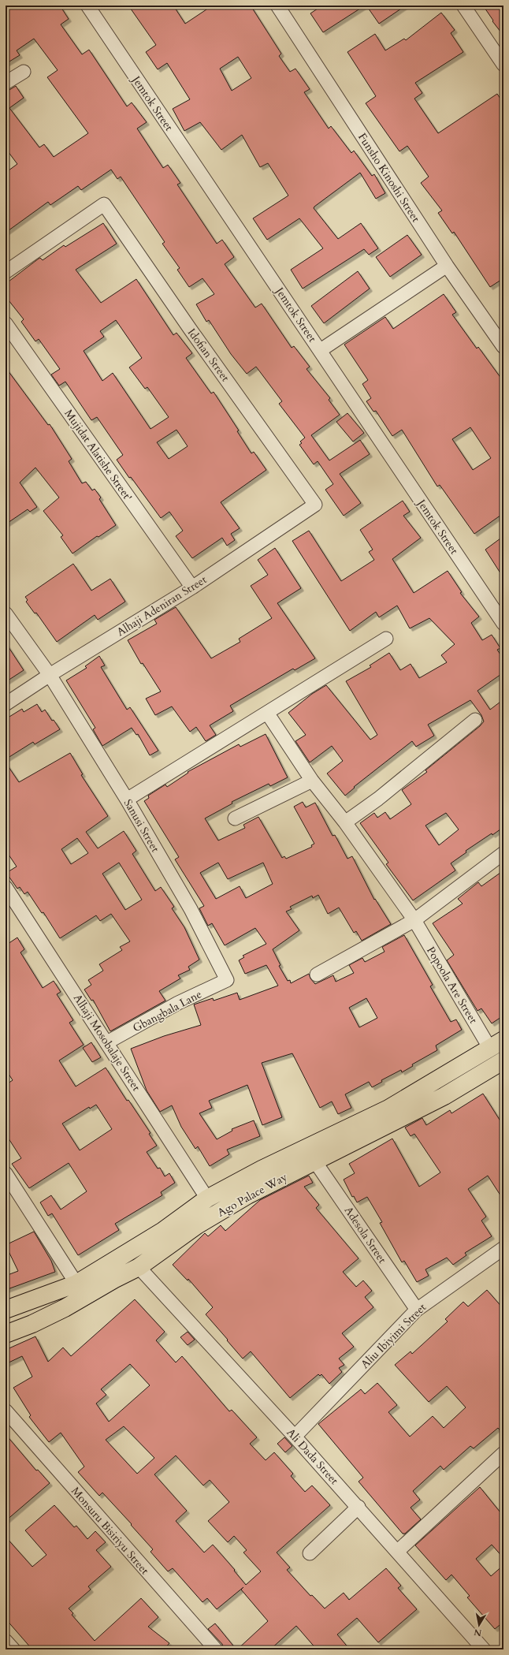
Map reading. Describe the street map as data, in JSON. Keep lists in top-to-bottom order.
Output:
{
  "streets": {
    "main road": ["Ago Palace Way"],
    "street": [
      "Jemtok Street",
      "Funsho Kinoshi Street",
      "Idofian Street",
      "Mujidat Alatishe Street'",
      "Alhaji Adeniran Street",
      "Sanusi Street",
      "Popoola Are Street",
      "Gbangbala Lane",
      "Alhaji Mosobalaje Street",
      "Adesola Street",
      "Aliu Ibiyimi Street",
      "Ali Dada Street",
      "Monsuru Bisiriyu Street"
    ]
  },
  "crossings": [
    ["Idofian Street", "Alhaji Adeniran Street"],
    ["Mujidat Alatishe Street'", "Alhaji Adeniran Street"],
    ["Alhaji Adeniran Street", "Sanusi Street"],
    ["Sanusi Street", "Gbangbala Lane"],
    ["Popoola Are Street", "Ago Palace Way"],
    ["Gbangbala Lane", "Alhaji Mosobalaje Street"],
    ["Alhaji Mosobalaje Street", "Ago Palace Way"],
    ["Ago Palace Way", "Adesola Street"],
    ["Ago Palace Way", "Ali Dada Street"],
    ["Adesola Street", "Aliu Ibiyimi Street"],
    ["Aliu Ibiyimi Street", "Ali Dada Street"]
  ],
  "north": "bottom"
}
